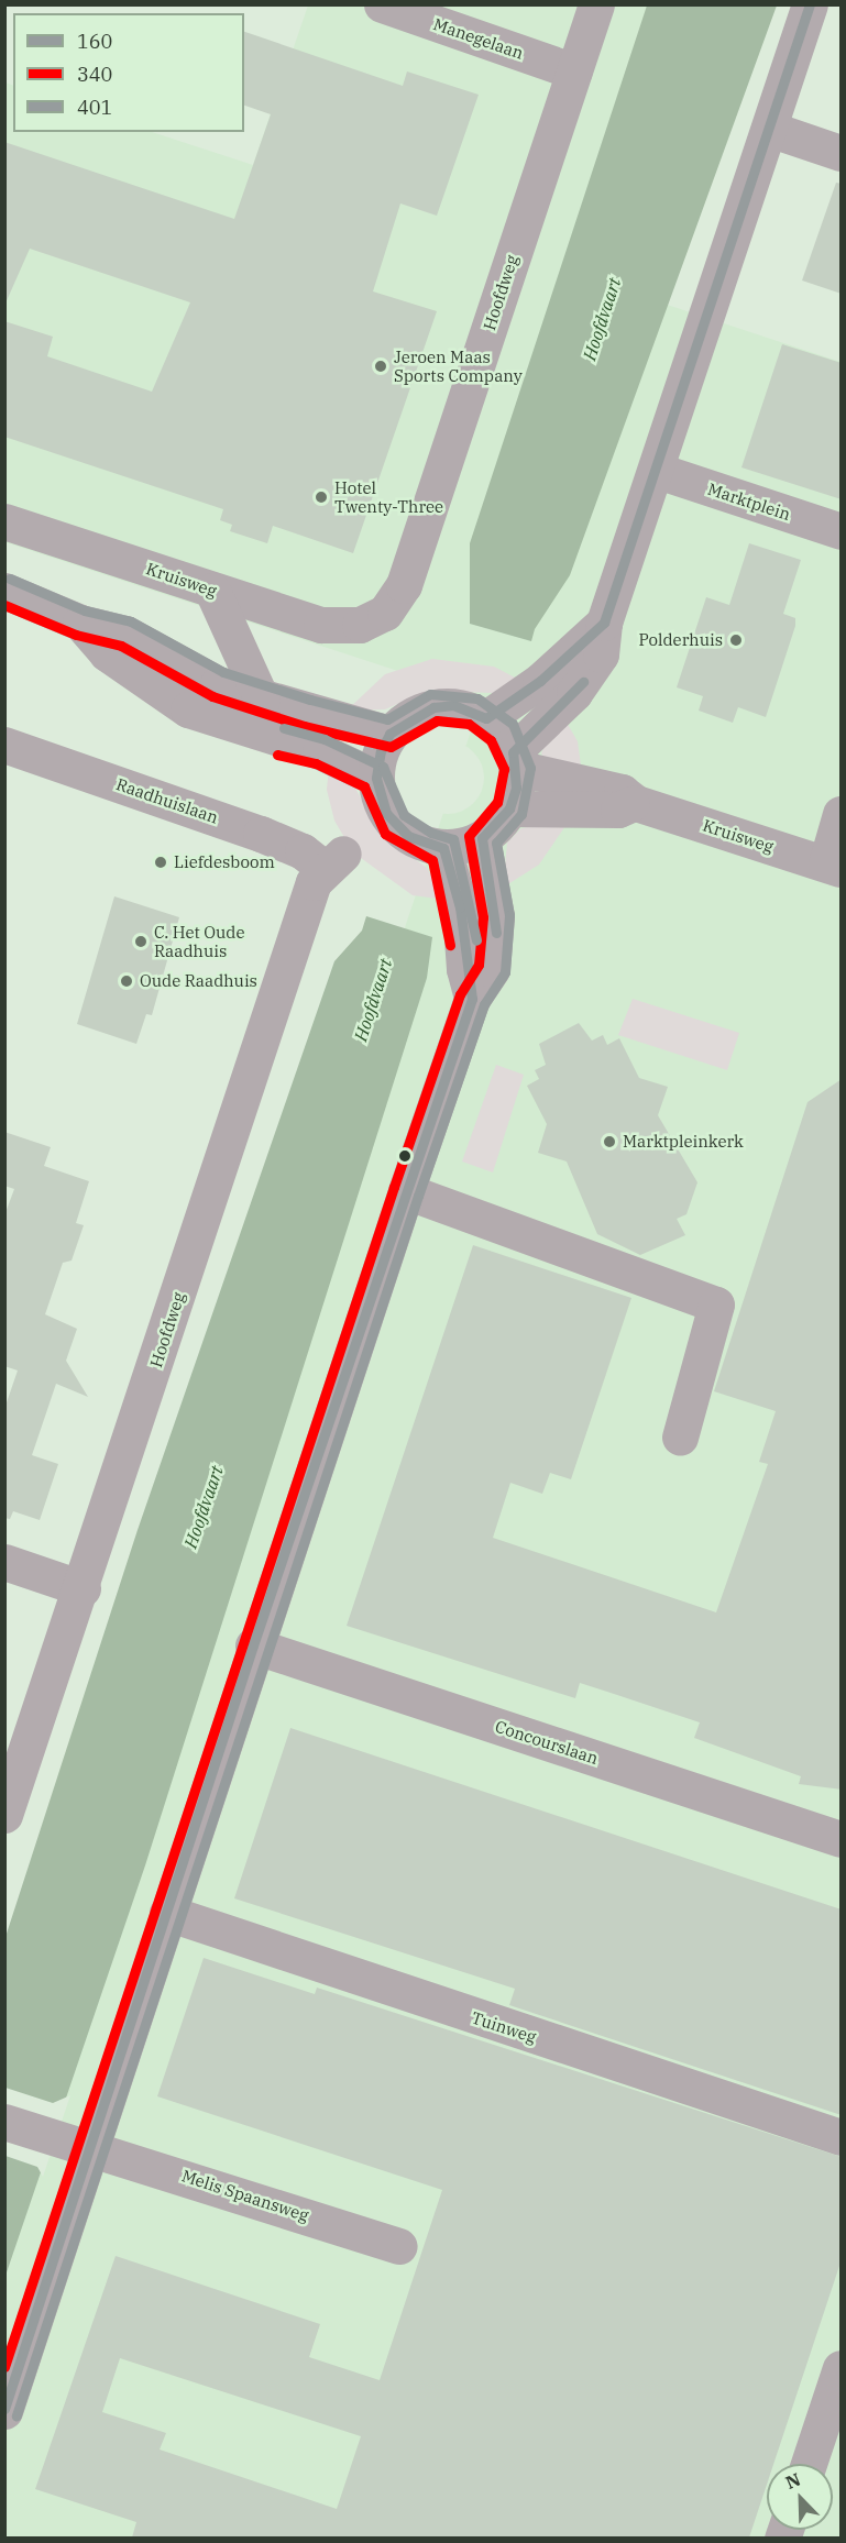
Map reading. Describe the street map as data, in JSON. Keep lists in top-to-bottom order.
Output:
{
  "streets": {
    "street": [
      "Manegelaan",
      "Hoofdweg",
      "Marktplein",
      "Kruisweg",
      "Raadhuislaan",
      "Concourslaan",
      "Tuinweg",
      "Melis Spaansweg"
    ]
  },
  "crossings": [
    ["Manegelaan", "Hoofdweg"],
    ["Hoofdweg", "Kruisweg"],
    ["Hoofdweg", "Raadhuislaan"]
  ],
  "water": ["Hoofdvaart"],
  "places": [
    "Jeroen Maas Sports Company",
    "Hotel Twenty-Three",
    "Polderhuis",
    "Liefdesboom",
    "C. Het Oude Raadhuis",
    "Oude Raadhuis",
    "Marktpleinkerk"
  ],
  "lines": ["transit line 160", "transit line 401", "transit line 340"],
  "legend": ["160", "340", "401"],
  "north": "top left"
}
